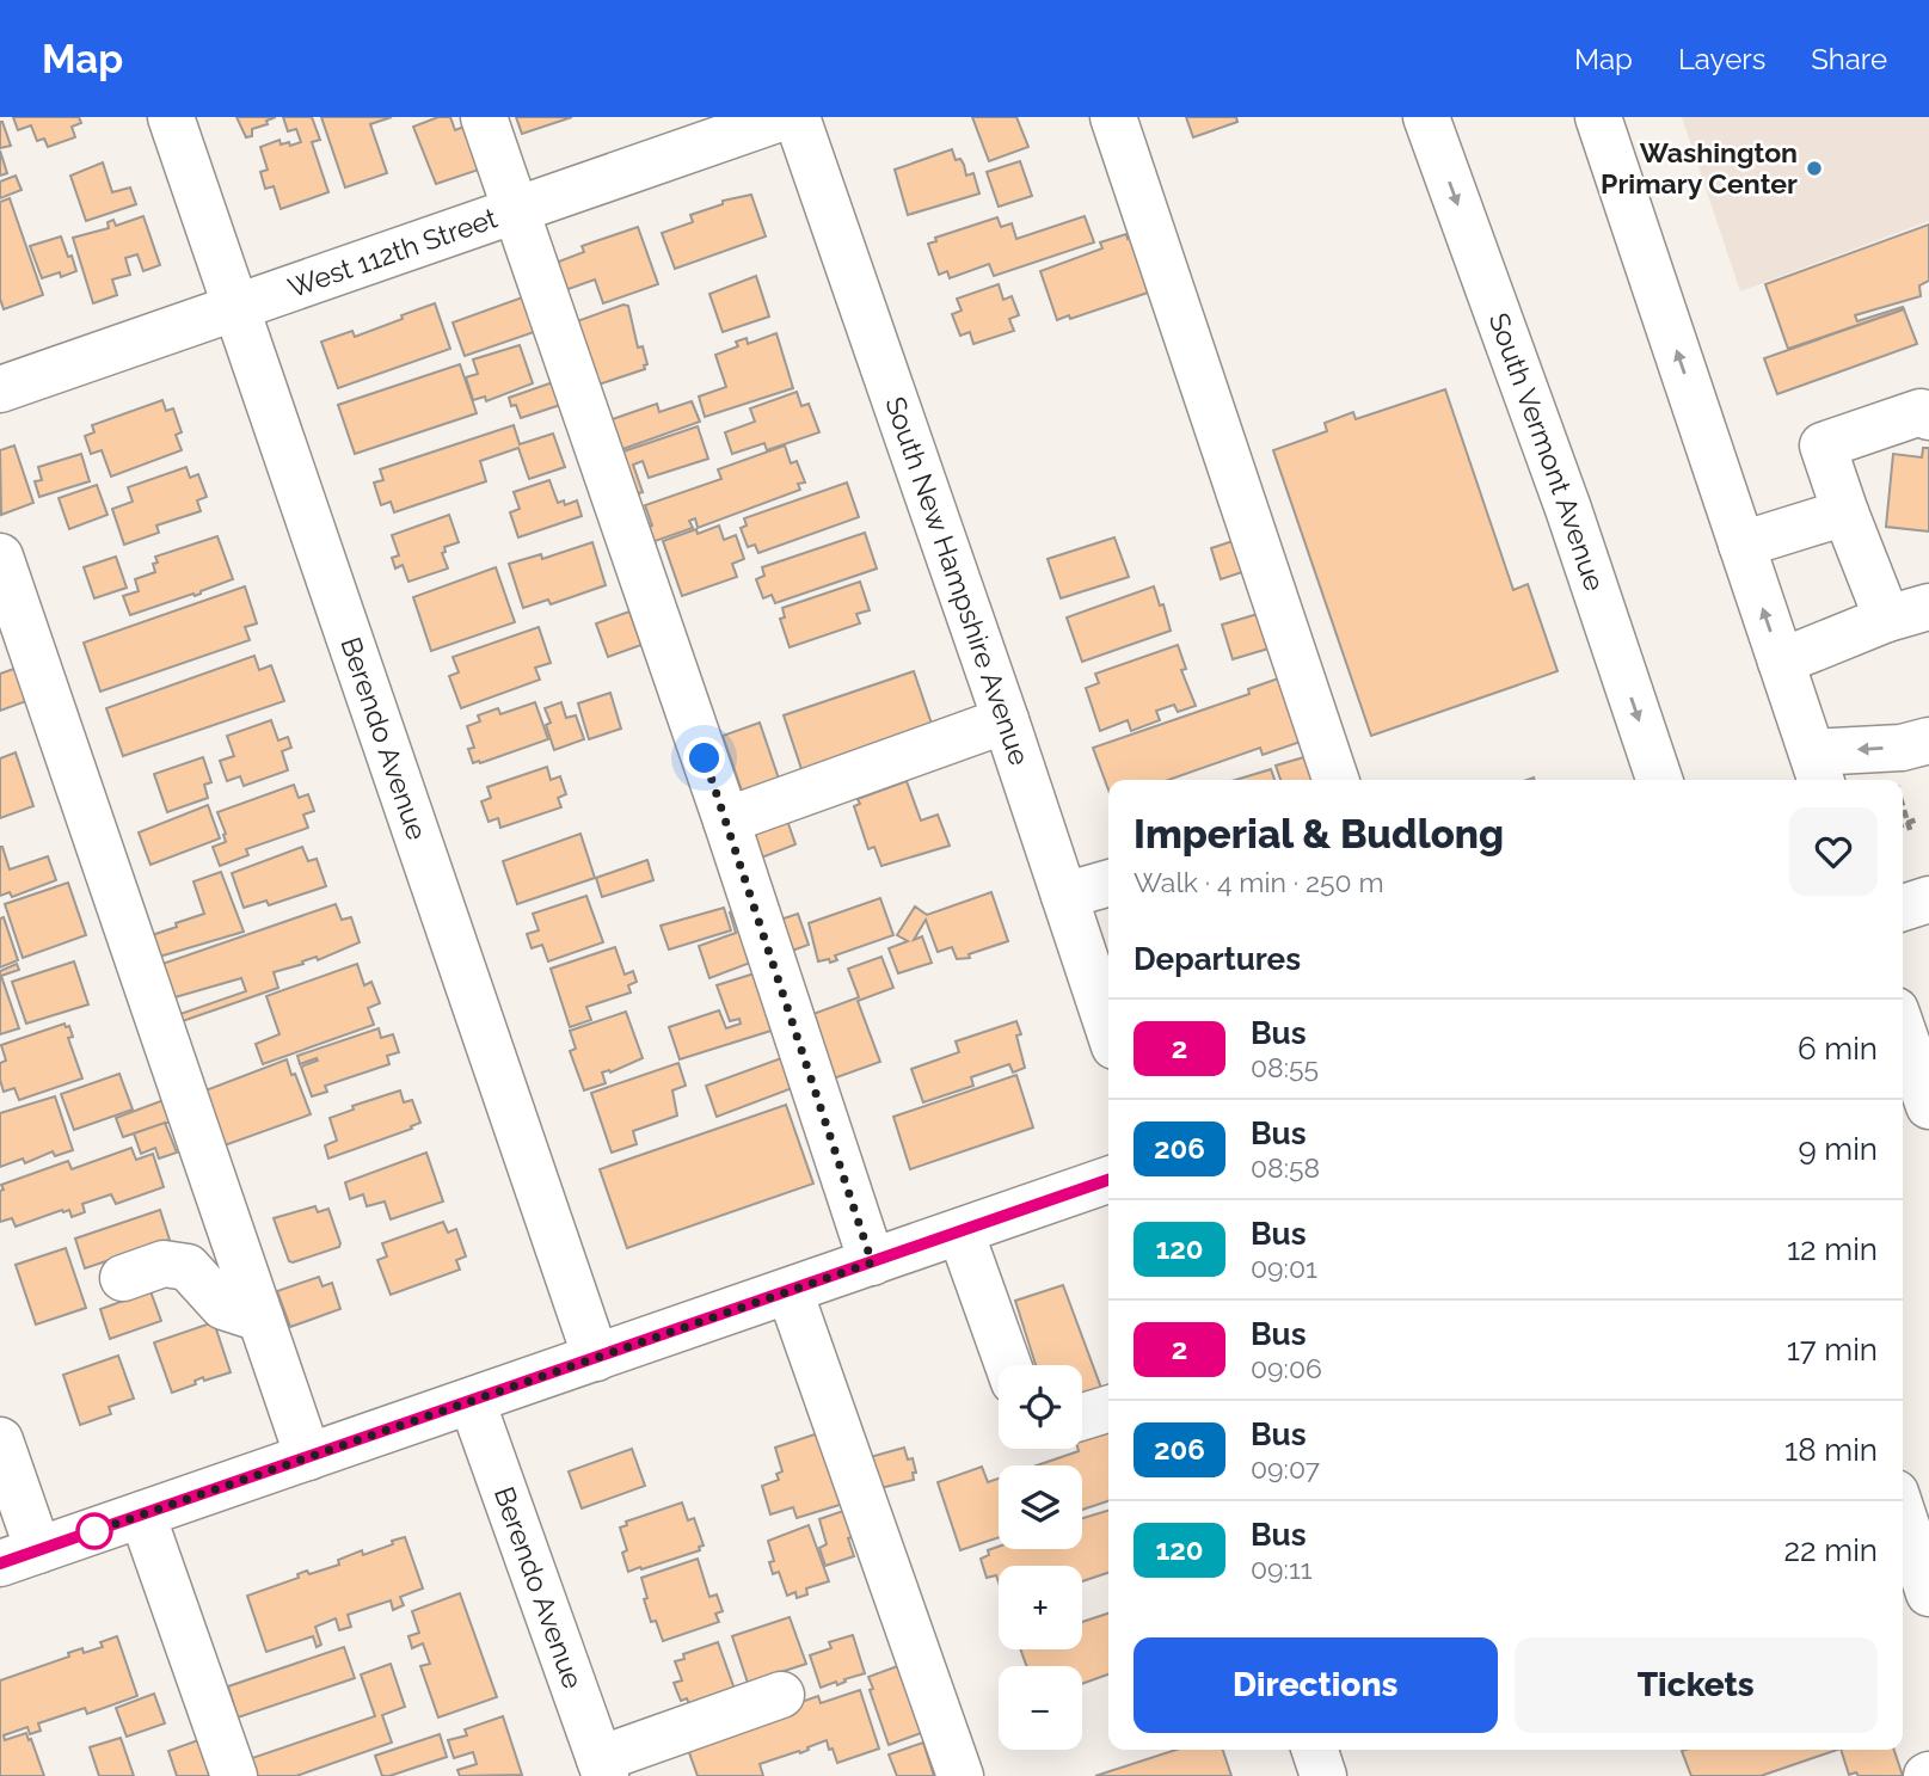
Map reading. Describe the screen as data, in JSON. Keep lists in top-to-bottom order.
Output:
{
  "streets": {
    "street": [
      "West 112th Street",
      "South Vermont Avenue",
      "South New Hampshire Avenue",
      "Berendo Avenue"
    ]
  },
  "crossings": [
    ["West 112th Street", "Berendo Avenue"]
  ],
  "places": ["Washington Primary Center"],
  "lines": ["bus line 2"],
  "page": {
    "header": "Map",
    "nav": ["Map", "Layers", "Share"],
    "heading": [
      ["Imperial & Budlong", "Walk · 4 min · 250 m"],
      "Departures"
    ],
    "list": [
      {
        "mark": "2",
        "name": "Bus",
        "note": "08:55",
        "value": "6 min"
      },
      {
        "mark": "206",
        "name": "Bus",
        "note": "08:58",
        "value": "9 min"
      },
      {
        "mark": "120",
        "name": "Bus",
        "note": "09:01",
        "value": "12 min"
      },
      {
        "mark": "2",
        "name": "Bus",
        "note": "09:06",
        "value": "17 min"
      },
      {
        "mark": "206",
        "name": "Bus",
        "note": "09:07",
        "value": "18 min"
      },
      {
        "mark": "120",
        "name": "Bus",
        "note": "09:11",
        "value": "22 min"
      }
    ],
    "map_buttons": ["+", "−"],
    "buttons": ["Directions", "Tickets"]
  }
}
